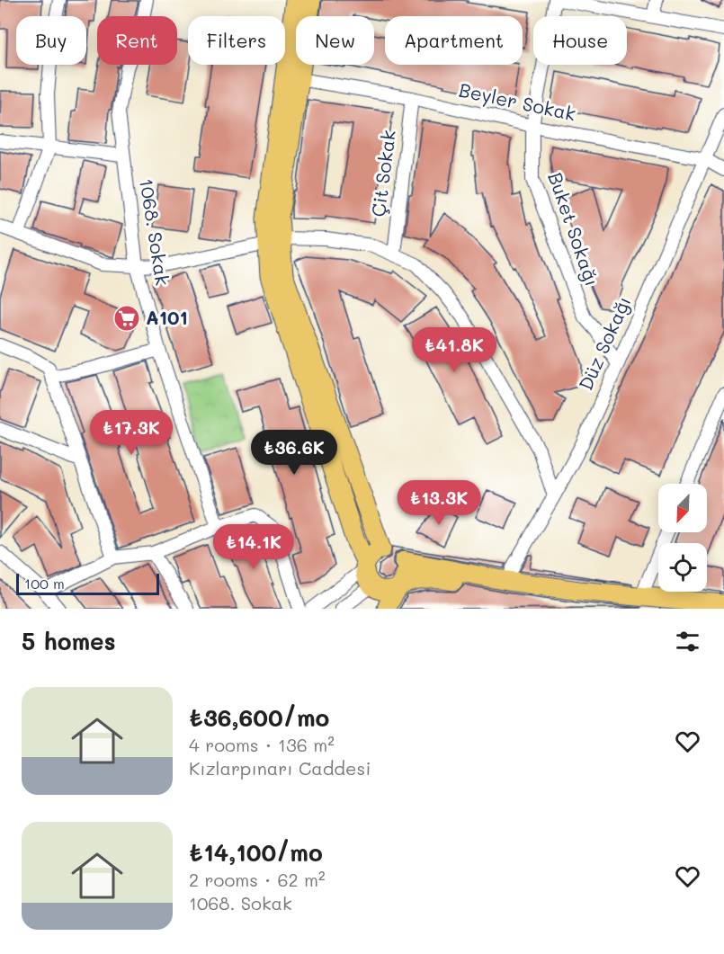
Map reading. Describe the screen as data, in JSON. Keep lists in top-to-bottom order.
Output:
{
  "streets": {
    "street": [
      "Beyler Sokak",
      "Çit Sokak",
      "Buket Sokağı",
      "1068. Sokak",
      "Düz Sokağı"
    ]
  },
  "crossings": [
    ["Beyler Sokak", "Çit Sokak"],
    ["Beyler Sokak", "Buket Sokağı"],
    ["Beyler Sokak", "Düz Sokağı"],
    ["Buket Sokağı", "Düz Sokağı"]
  ],
  "places": {
    "supermarket": ["A101"]
  },
  "scale_bar": "100 m",
  "north": "bottom left",
  "page": {
    "chip": [
      "Buy",
      "Rent",
      "Filters",
      "New",
      "Apartment",
      "House"
    ],
    "price": [
      "₺41.8K",
      "₺17.3K",
      "₺36.6K",
      "₺13.3K",
      "₺14.1K"
    ],
    "scale": "100 m",
    "heading": "5 homes",
    "list": [
      {
        "name": "₺36,600/mo",
        "note": "4 rooms · 136 m² · Kızlarpınarı Caddesi"
      },
      {
        "name": "₺14,100/mo",
        "note": "2 rooms · 62 m² · 1068. Sokak"
      }
    ]
  }
}
